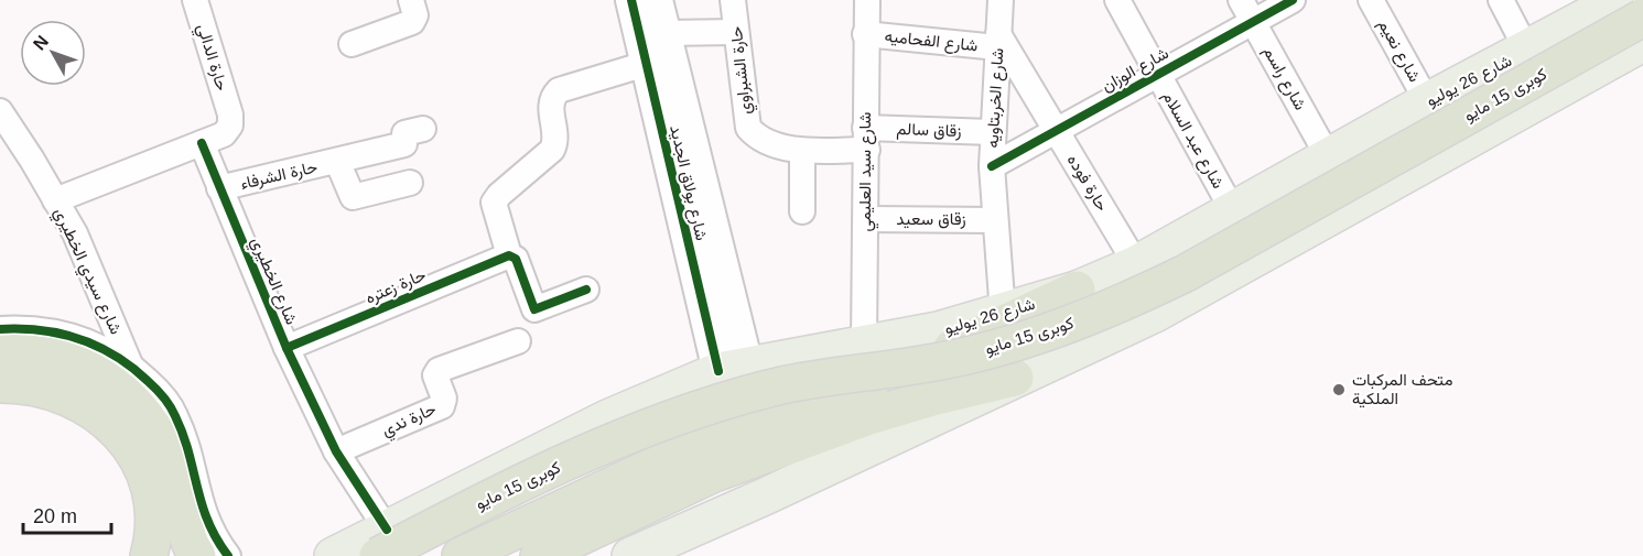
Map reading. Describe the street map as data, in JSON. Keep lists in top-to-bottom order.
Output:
{
  "streets": {
    "highway": ["كوبرى 15 مايو"],
    "main road": ["شارع 26 يوليو"],
    "street": [
      "شارع الفحاميه",
      "شارع نعيم",
      "حارة الدالي",
      "شارع الوزان",
      "حارة الشبراوي",
      "شارع راسم",
      "شارع الخربتاويه",
      "زقاق سالم",
      "شارع عبد السلام",
      "شارع سيد العليمي",
      "حارة الشرفاء",
      "شارع بولاق الجديد",
      "حارة فوده",
      "زقاق سعيد",
      "شارع سيدي الخطيري",
      "شارع الخطيري",
      "حارة زعتره",
      "حارة ندي"
    ]
  },
  "crossings": [
    ["شارع الفحاميه", "شارع الخربتاويه"],
    ["شارع الفحاميه", "شارع سيد العليمي"],
    ["شارع الفحاميه", "حارة فوده"],
    ["شارع نعيم", "شارع 26 يوليو"],
    ["حارة الدالي", "شارع الخطيري"],
    ["شارع الوزان", "شارع راسم"],
    ["شارع الوزان", "شارع الخربتاويه"],
    ["شارع الوزان", "شارع عبد السلام"],
    ["شارع الوزان", "حارة فوده"],
    ["حارة الشبراوي", "زقاق سالم"],
    ["شارع راسم", "شارع 26 يوليو"],
    ["شارع 26 يوليو", "كوبرى 15 مايو"],
    ["شارع 26 يوليو", "شارع الخربتاويه"],
    ["شارع 26 يوليو", "شارع عبد السلام"],
    ["شارع 26 يوليو", "شارع سيد العليمي"],
    ["شارع 26 يوليو", "شارع بولاق الجديد"],
    ["شارع 26 يوليو", "حارة فوده"],
    ["شارع 26 يوليو", "شارع الخطيري"],
    ["كوبرى 15 مايو", "شارع الخطيري"],
    ["شارع الخربتاويه", "زقاق سالم"],
    ["شارع الخربتاويه", "حارة فوده"],
    ["شارع الخربتاويه", "زقاق سعيد"],
    ["زقاق سالم", "شارع سيد العليمي"],
    ["شارع سيد العليمي", "زقاق سعيد"],
    ["حارة الشرفاء", "شارع الخطيري"],
    ["شارع الخطيري", "حارة زعتره"],
    ["شارع الخطيري", "حارة ندي"]
  ],
  "places": ["متحف المركبات الملكية"],
  "scale_bar": "20 m",
  "north": "top left"
}
